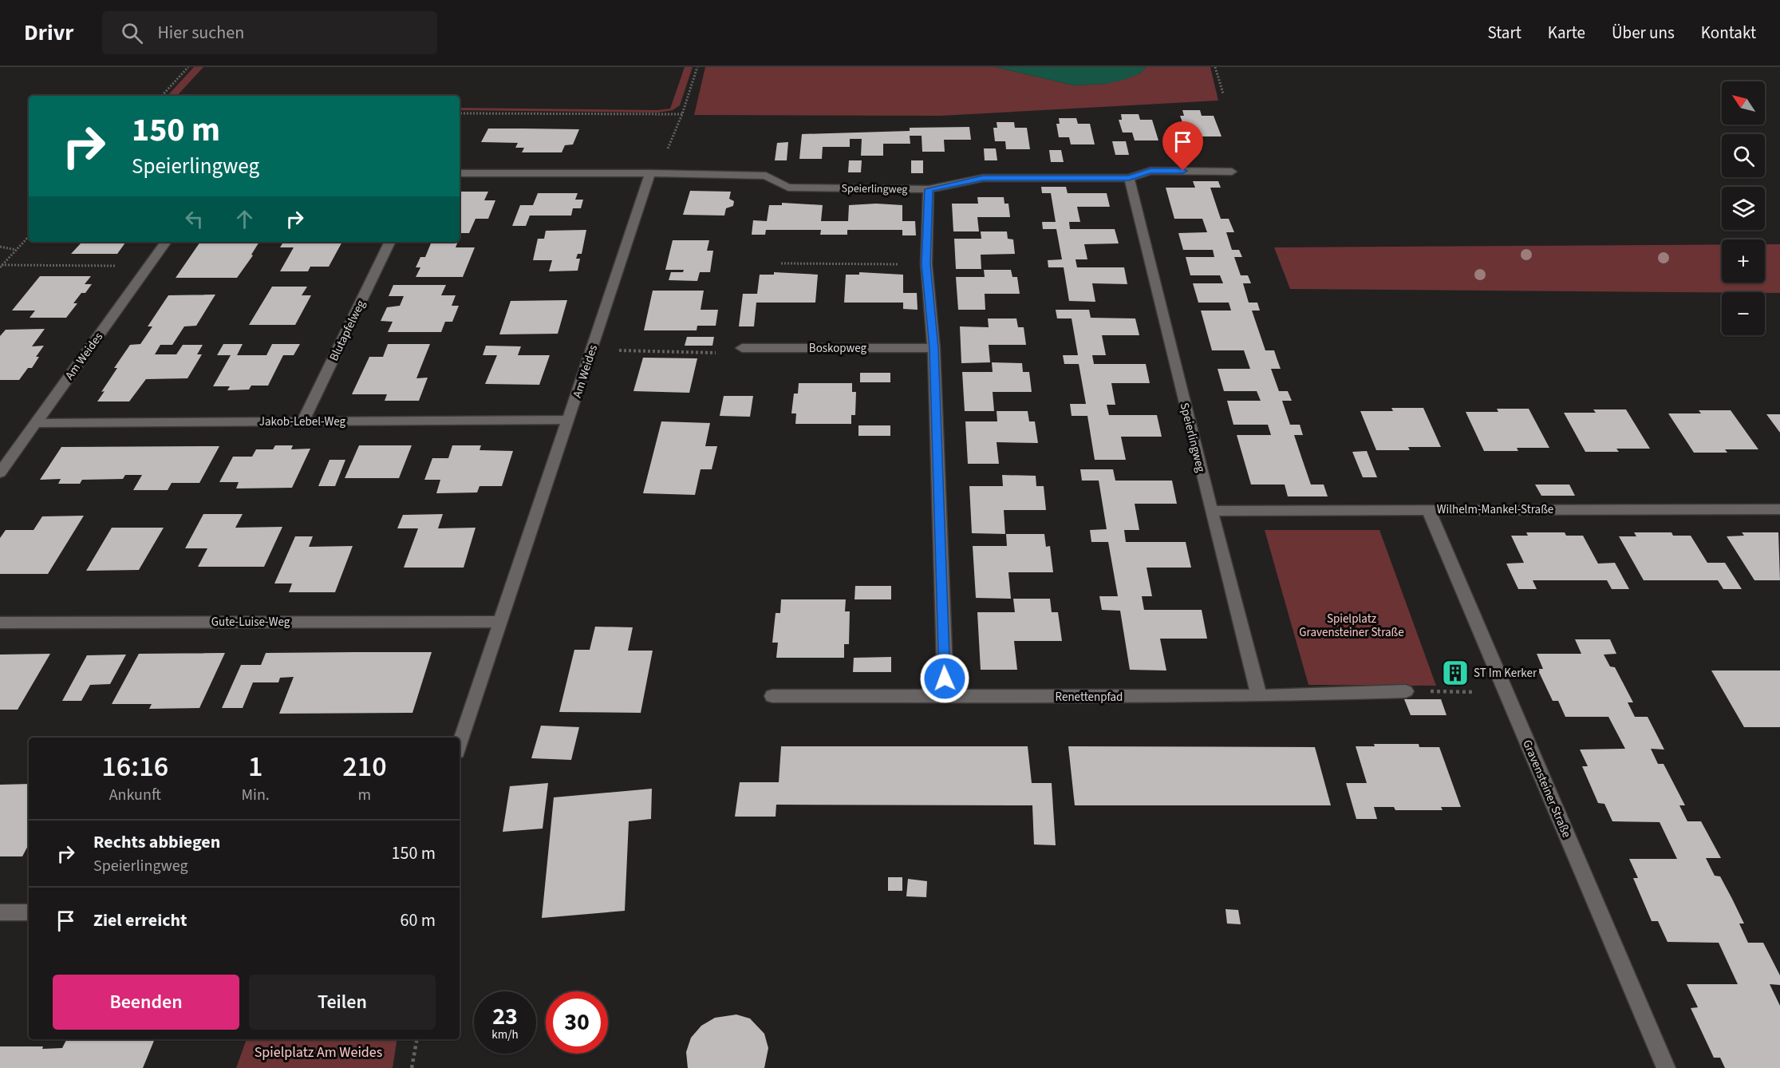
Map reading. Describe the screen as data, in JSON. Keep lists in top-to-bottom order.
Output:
{
  "streets": {
    "street": [
      "Speierlingweg",
      "Blutapfelweg",
      "Boskopweg",
      "Am Weides",
      "Jakob-Lebel-Weg",
      "Wilhelm-Mankel-Straße",
      "Gute-Luise-Weg",
      "Renettenpfad",
      "Gravensteiner Straße"
    ]
  },
  "crossings": [
    ["Speierlingweg", "Am Weides"],
    ["Speierlingweg", "Wilhelm-Mankel-Straße"],
    ["Speierlingweg", "Renettenpfad"],
    ["Blutapfelweg", "Jakob-Lebel-Weg"],
    ["Am Weides", "Jakob-Lebel-Weg"],
    ["Am Weides", "Gute-Luise-Weg"],
    ["Wilhelm-Mankel-Straße", "Gravensteiner Straße"]
  ],
  "parks": ["Spielplatz Gravensteiner Straße", "Spielplatz Am Weides"],
  "places": {
    "building": ["ST Im Kerker"]
  },
  "north": "top left",
  "page": {
    "header": "Drivr",
    "search": "Hier suchen",
    "nav": [
      "Start",
      "Karte",
      "Über uns",
      "Kontakt"
    ],
    "map_buttons": ["+", "−"],
    "turn": ["150 m", "Speierlingweg"],
    "eta": [
      "16:16",
      "Ankunft",
      "1",
      "Min.",
      "210",
      "m"
    ],
    "list": [
      {
        "name": "Rechts abbiegen",
        "note": "Speierlingweg",
        "value": "150 m"
      },
      {
        "name": "Ziel erreicht",
        "value": "60 m"
      }
    ],
    "buttons": ["Beenden", "Teilen"],
    "speed": "23 km/h",
    "limit": "30"
  }
}
